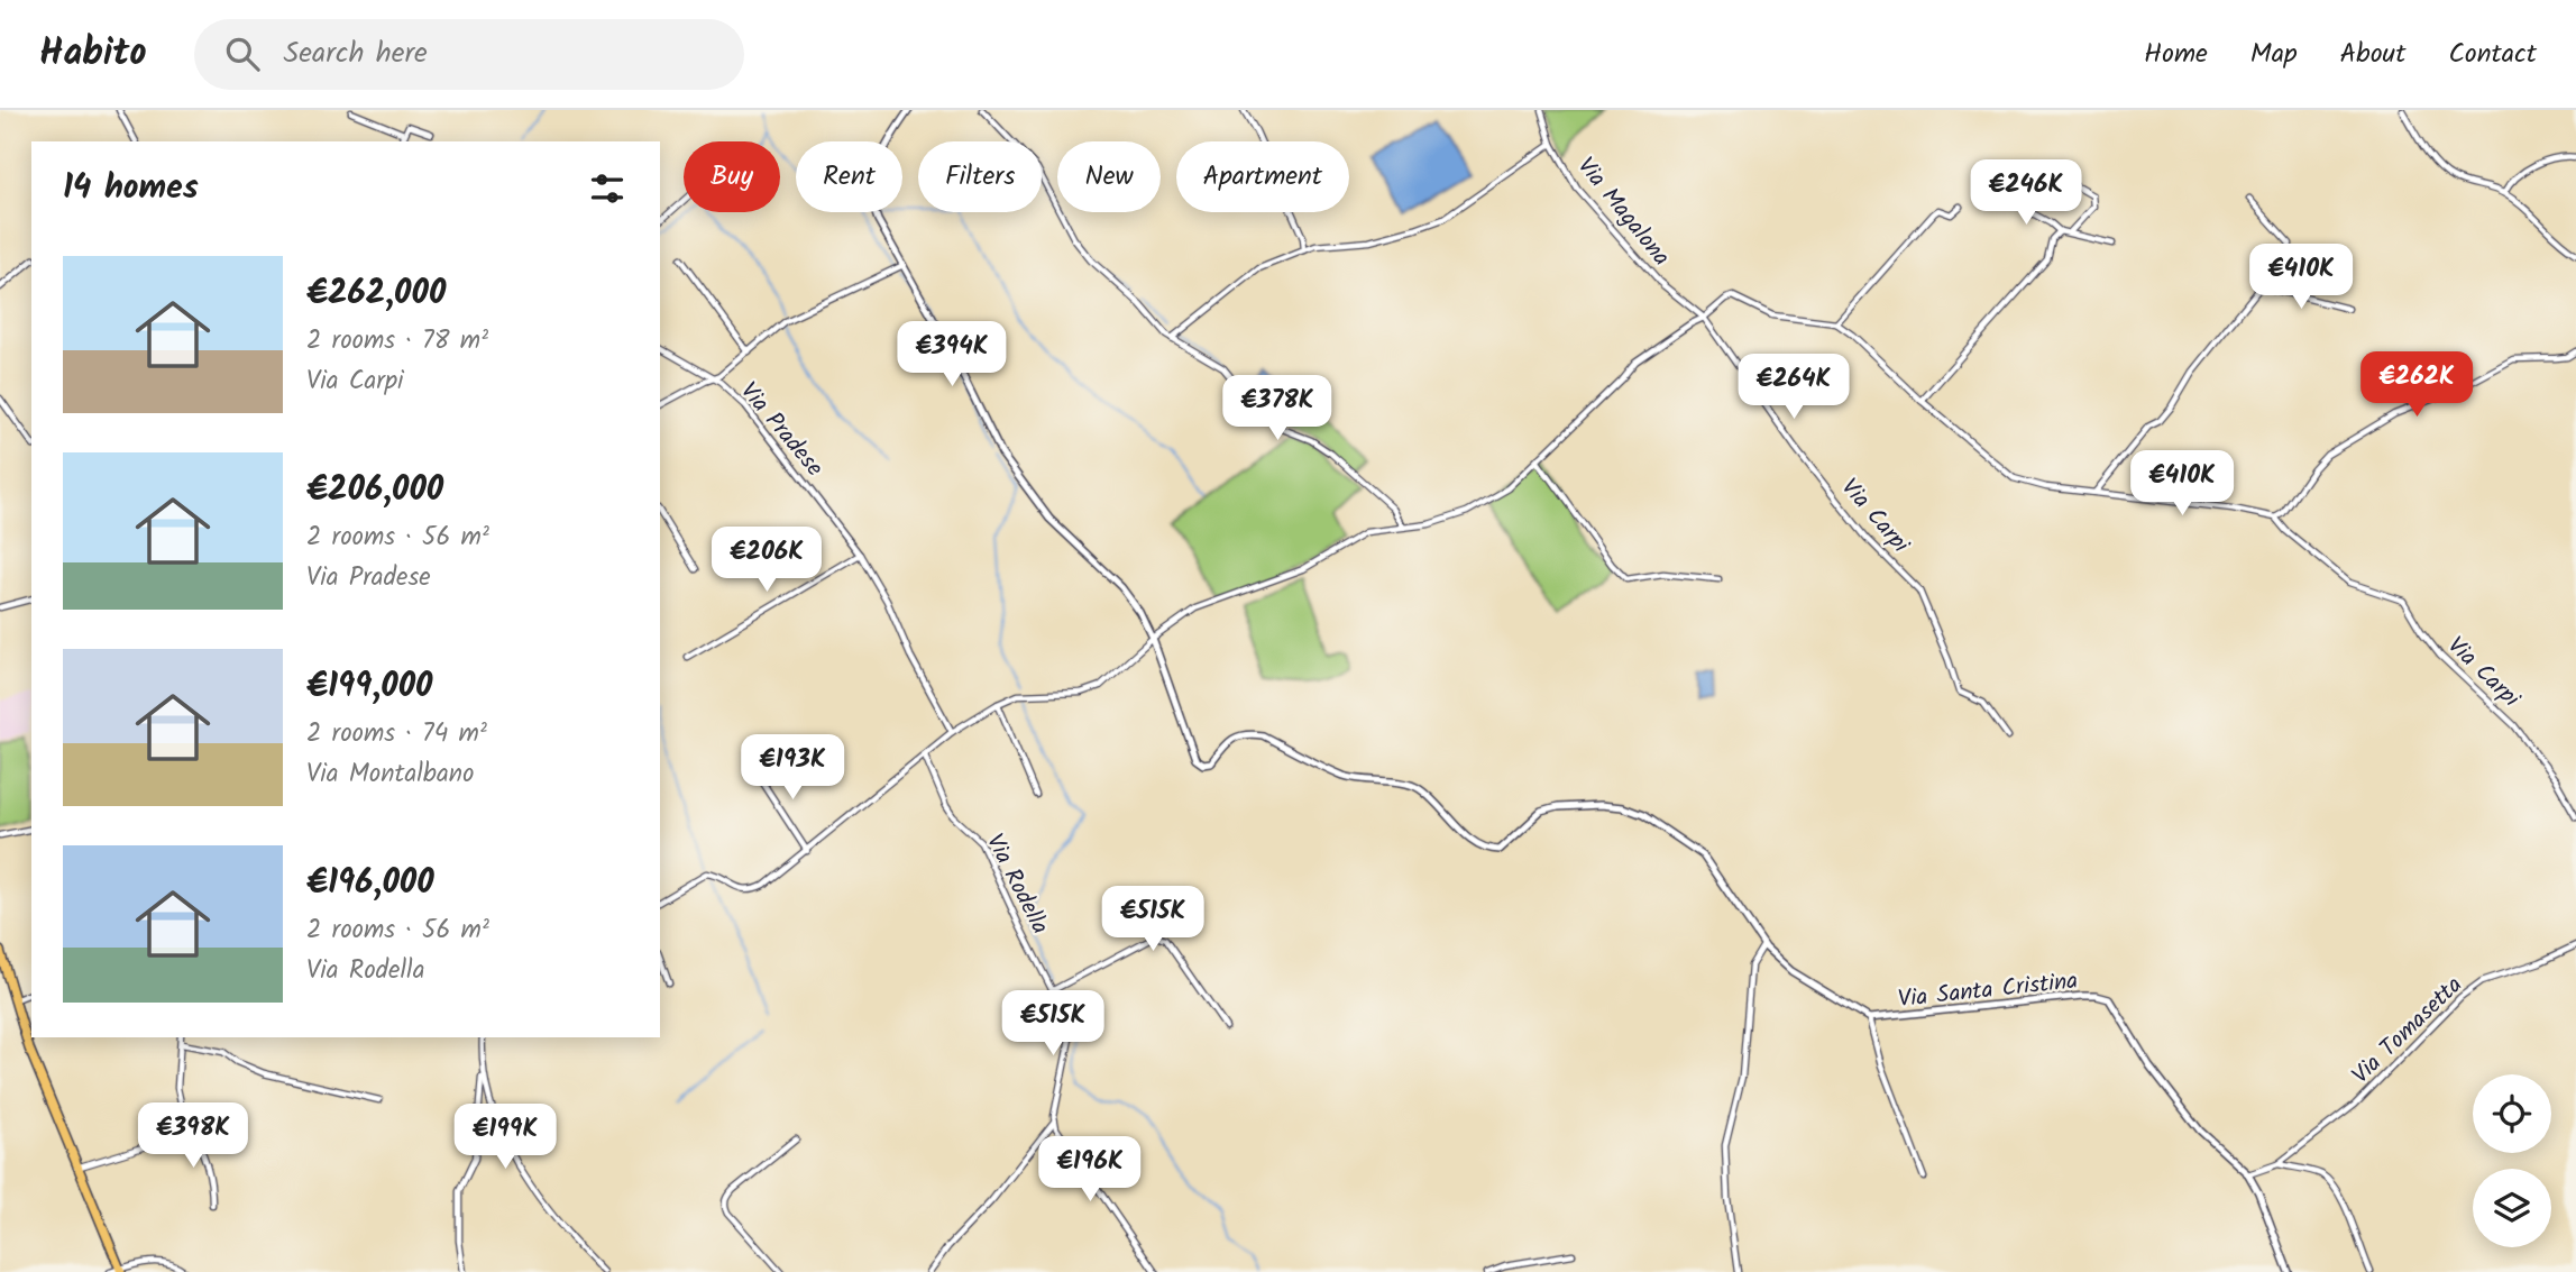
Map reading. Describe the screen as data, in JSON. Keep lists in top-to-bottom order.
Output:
{
  "streets": {
    "street": [
      "Via Magalona",
      "Via Pradese",
      "Via Carpi",
      "Via Rodella",
      "Via Santa Cristina",
      "Via Tomasetta"
    ]
  },
  "crossings": [
    ["Via Magalona", "Via Carpi"],
    ["Via Santa Cristina", "Via Tomasetta"]
  ],
  "page": {
    "header": "Habito",
    "search": "Search here",
    "nav": [
      "Home",
      "Map",
      "About",
      "Contact"
    ],
    "chip": [
      "Buy",
      "Rent",
      "Filters",
      "New",
      "Apartment"
    ],
    "heading": "14 homes",
    "price": [
      "€246K",
      "€410K",
      "€394K",
      "€262K",
      "€264K",
      "€378K",
      "€410K",
      "€206K",
      "€193K",
      "€515K",
      "€515K",
      "€398K",
      "€199K",
      "€196K"
    ],
    "list": [
      {
        "name": "€262,000",
        "note": "2 rooms · 78 m² · Via Carpi"
      },
      {
        "name": "€206,000",
        "note": "2 rooms · 56 m² · Via Pradese"
      },
      {
        "name": "€199,000",
        "note": "2 rooms · 74 m² · Via Montalbano"
      },
      {
        "name": "€196,000",
        "note": "2 rooms · 56 m² · Via Rodella"
      }
    ]
  }
}
